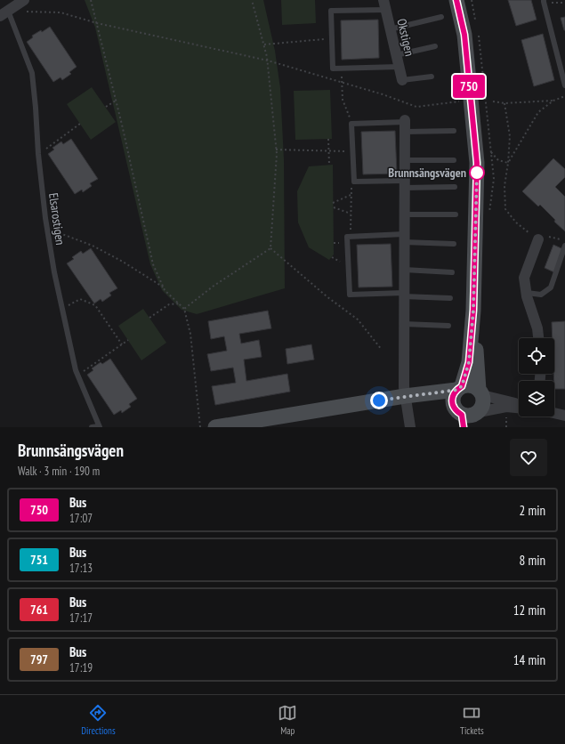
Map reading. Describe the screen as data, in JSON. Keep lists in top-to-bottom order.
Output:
{
  "streets": {
    "street": ["Okstigen"],
    "lane": ["Elsarostigen"]
  },
  "places": ["Brunnsängsvägen"],
  "lines": ["bus line 750"],
  "page": {
    "on_map": "750",
    "heading": ["Brunnsängsvägen", "Walk · 3 min · 190 m"],
    "list": [
      {
        "mark": "750",
        "name": "Bus",
        "note": "17:07",
        "value": "2 min"
      },
      {
        "mark": "751",
        "name": "Bus",
        "note": "17:13",
        "value": "8 min"
      },
      {
        "mark": "761",
        "name": "Bus",
        "note": "17:17",
        "value": "12 min"
      },
      {
        "mark": "797",
        "name": "Bus",
        "note": "17:19",
        "value": "14 min"
      }
    ],
    "tabs": ["Directions", "Map", "Tickets"]
  }
}
